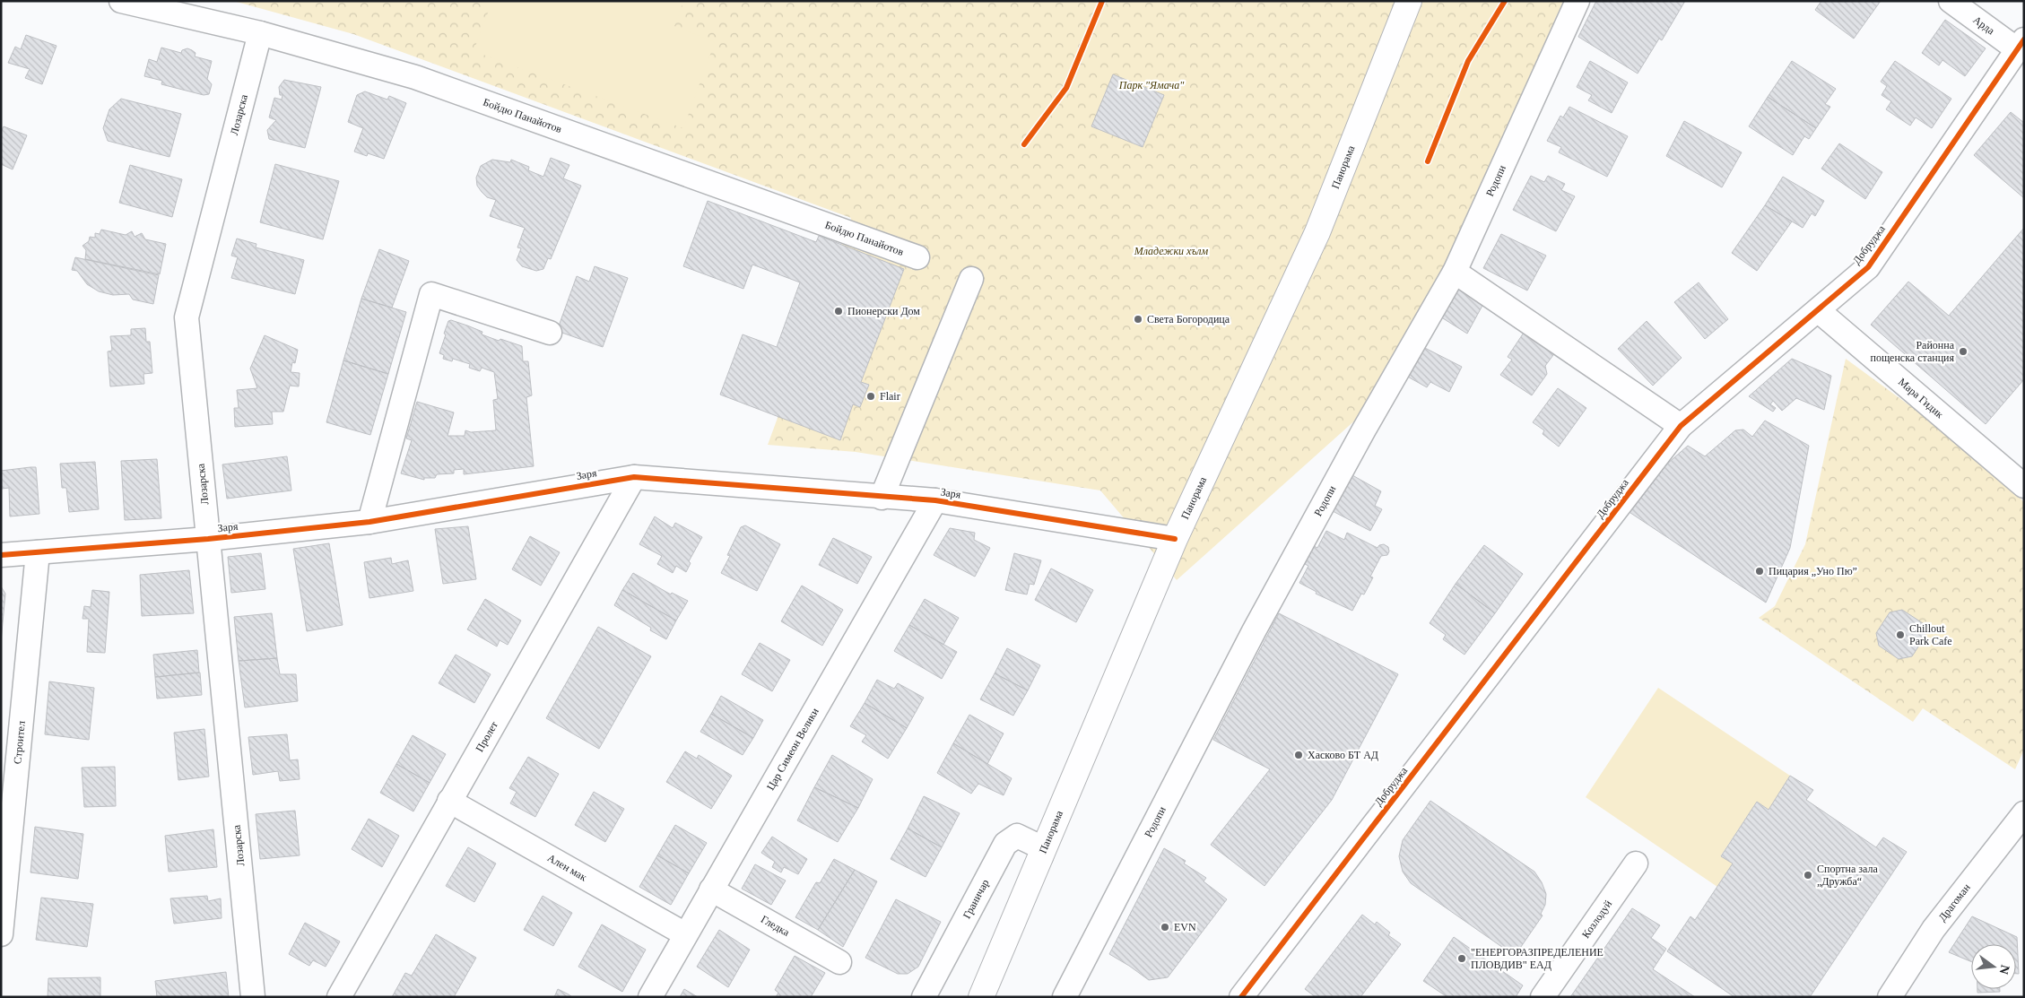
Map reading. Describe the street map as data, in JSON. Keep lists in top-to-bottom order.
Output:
{
  "streets": {
    "street": [
      "Арда",
      "Лозарска",
      "Бойдю Панайотов",
      "Панорама",
      "Родопи",
      "Добруджа",
      "Мара Гидик",
      "Заря",
      "Пролет",
      "Строител",
      "Цар Симеон Велики",
      "Ален мак",
      "Граничар",
      "Драгоман",
      "Козлодуй",
      "Гледка"
    ]
  },
  "crossings": [
    ["Арда", "Добруджа"],
    ["Лозарска", "Бойдю Панайотов"],
    ["Лозарска", "Заря"],
    ["Панорама", "Заря"],
    ["Панорама", "Граничар"],
    ["Добруджа", "Мара Гидик"],
    ["Заря", "Пролет"],
    ["Заря", "Строител"],
    ["Заря", "Цар Симеон Велики"],
    ["Пролет", "Ален мак"],
    ["Цар Симеон Велики", "Ален мак"],
    ["Цар Симеон Велики", "Гледка"]
  ],
  "parks": ["Парк \"Ямача\"", "Младежки хълм"],
  "places": [
    "Пионерски Дом",
    "Света Богородица",
    "Районна пощенска станция",
    "Flair",
    "Пицария „Уно Пю”",
    "Chillout Park Cafe",
    "Хасково БТ АД",
    "Спортна зала „Дружба“",
    "EVN",
    "\"ЕНЕРГОРАЗПРЕДЕЛЕНИЕ ПЛОВДИВ\" ЕАД"
  ],
  "north": "right"
}
